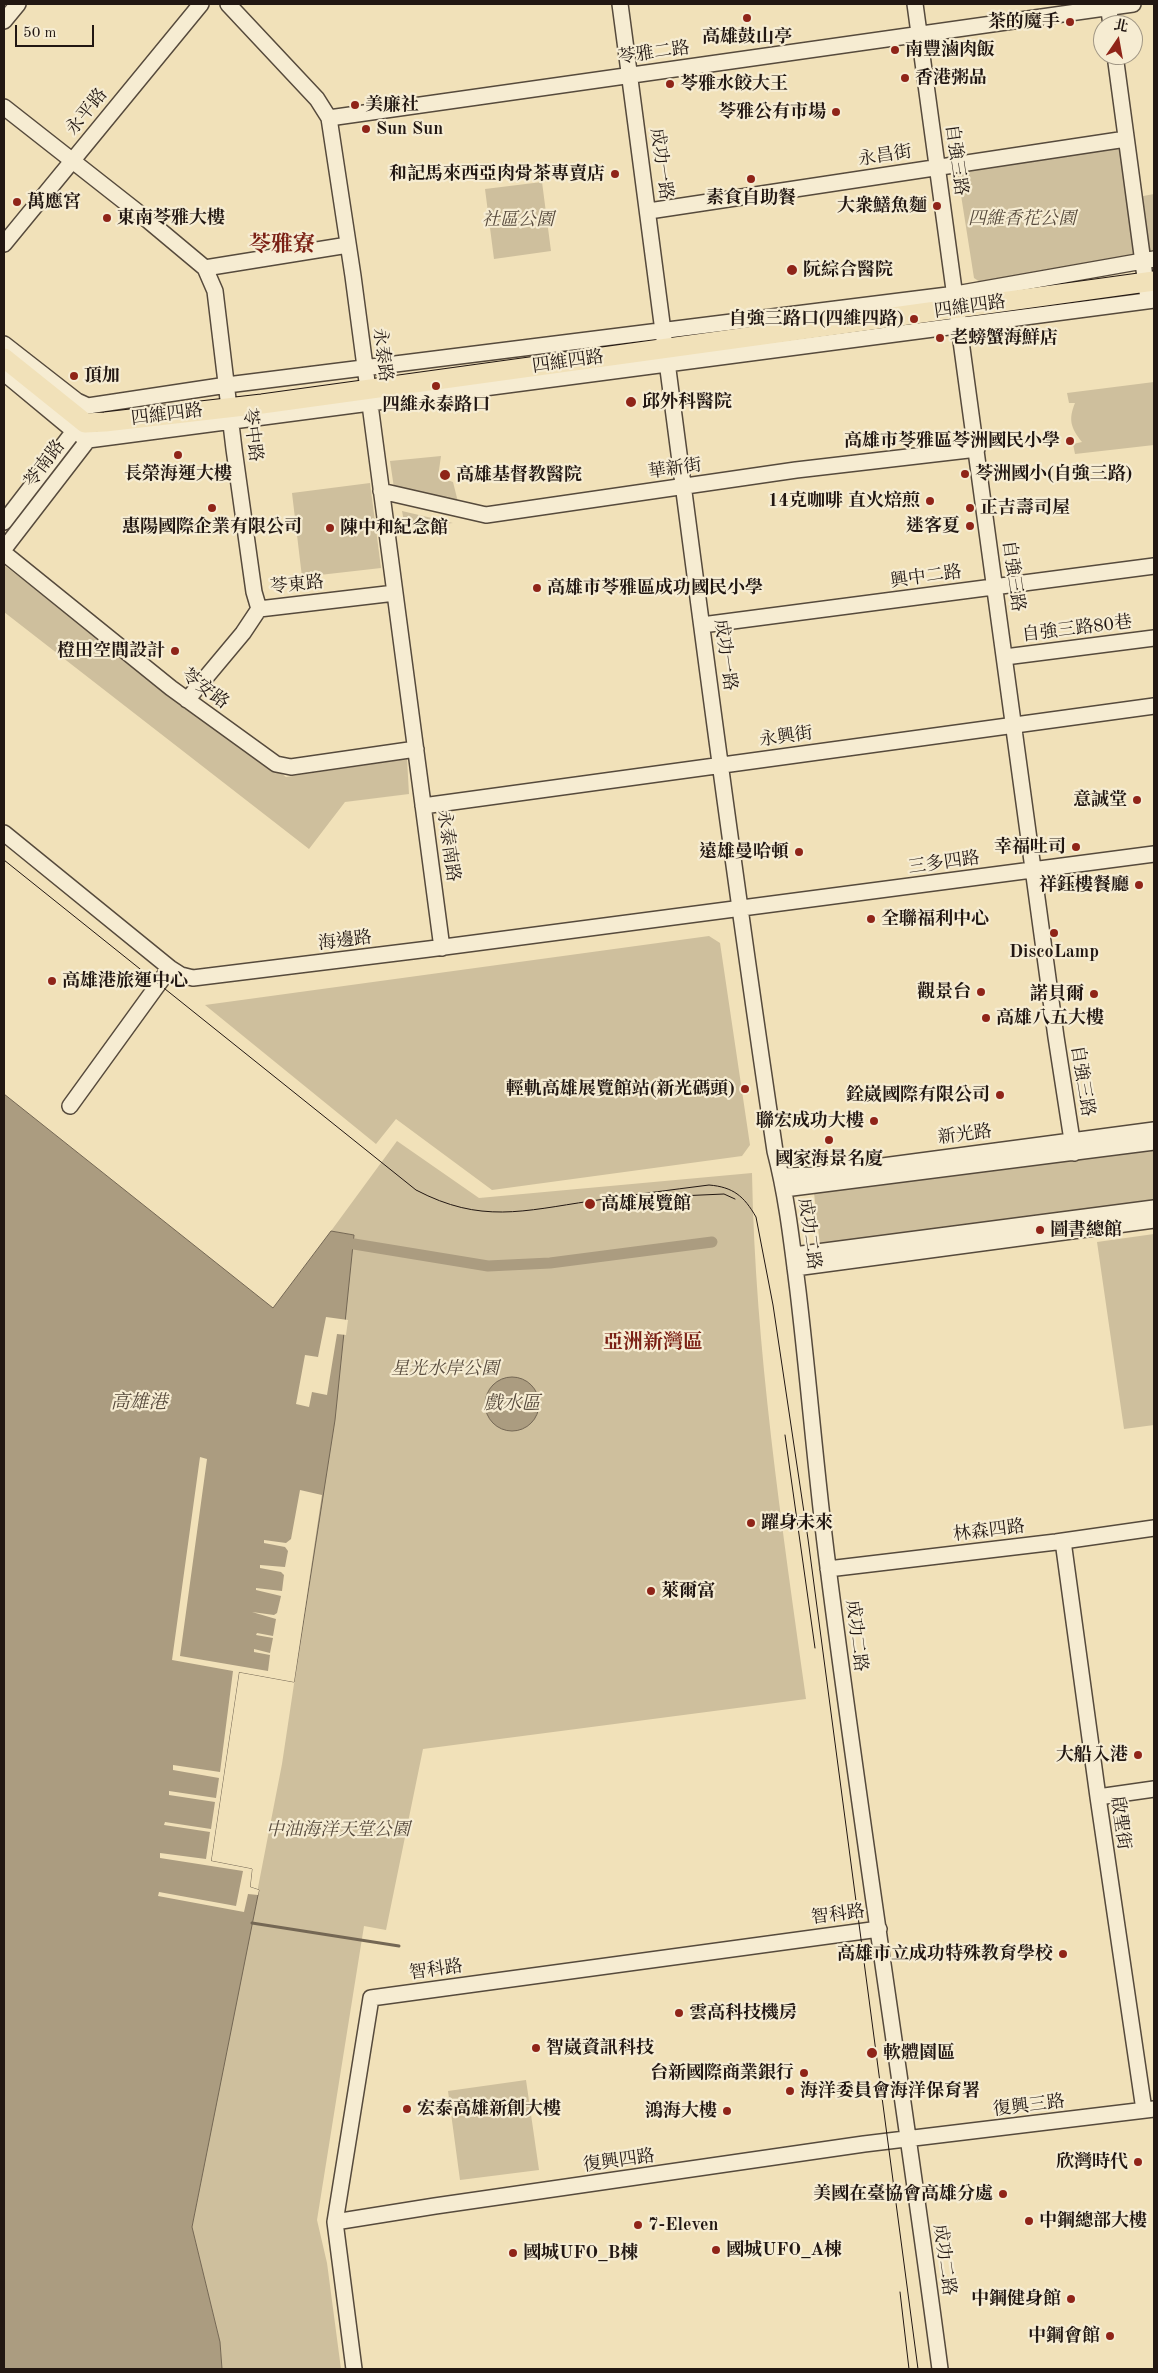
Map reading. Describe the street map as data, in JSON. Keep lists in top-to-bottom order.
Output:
{
  "streets": {
    "main road": ["四維四路"],
    "street": [
      "苓雅二路",
      "永平路",
      "永昌街",
      "自強三路",
      "成功一路",
      "永泰路",
      "苓中路",
      "苓南路",
      "華新街",
      "興中二路",
      "苓東路",
      "自強三路80巷",
      "苓安路",
      "永興街",
      "永泰南路",
      "三多四路",
      "海邊路",
      "新光路",
      "成功二路",
      "林森四路",
      "啟聖街",
      "智科路",
      "復興三路",
      "復興四路"
    ]
  },
  "crossings": [
    ["苓雅二路", "自強三路"],
    ["苓雅二路", "成功一路"],
    ["苓雅二路", "永泰路"],
    ["永平路", "苓中路"],
    ["永昌街", "自強三路"],
    ["永昌街", "成功一路"],
    ["自強三路", "四維四路"],
    ["自強三路", "華新街"],
    ["自強三路", "興中二路"],
    ["自強三路", "自強三路80巷"],
    ["自強三路", "永興街"],
    ["自強三路", "三多四路"],
    ["自強三路", "新光路"],
    ["成功一路", "四維四路"],
    ["成功一路", "華新街"],
    ["成功一路", "興中二路"],
    ["成功一路", "永興街"],
    ["成功一路", "三多四路"],
    ["成功一路", "海邊路"],
    ["成功一路", "成功二路"],
    ["四維四路", "永泰路"],
    ["四維四路", "苓中路"],
    ["四維四路", "苓南路"],
    ["永泰路", "華新街"],
    ["永泰路", "苓東路"],
    ["永泰路", "苓安路"],
    ["永泰路", "永泰南路"],
    ["苓中路", "苓東路"],
    ["苓東路", "苓安路"],
    ["苓安路", "永泰南路"],
    ["永興街", "永泰南路"],
    ["永泰南路", "海邊路"],
    ["三多四路", "海邊路"],
    ["三多四路", "成功二路"],
    ["海邊路", "成功二路"],
    ["新光路", "成功二路"],
    ["成功二路", "林森四路"],
    ["成功二路", "智科路"],
    ["成功二路", "復興三路"],
    ["成功二路", "復興四路"],
    ["林森四路", "啟聖街"],
    ["啟聖街", "復興三路"],
    ["智科路", "復興四路"],
    ["復興三路", "復興四路"]
  ],
  "districts": ["苓雅寮", "亞洲新灣區"],
  "water": ["高雄港", "戲水區"],
  "parks": [
    "四維香花公園",
    "社區公園",
    "星光水岸公園",
    "中油海洋天堂公園"
  ],
  "places": [
    "高雄鼓山亭",
    "茶的魔手",
    "南豐滷肉飯",
    "香港粥品",
    "苓雅水餃大王",
    "美廉社",
    "苓雅公有市場",
    "Sun Sun",
    "和記馬來西亞肉骨茶專賣店",
    "素食自助餐",
    "萬應宮",
    "大衆鱔魚麵",
    "東南苓雅大樓",
    "阮綜合醫院",
    "自強三路口(四維四路)",
    "老螃蟹海鮮店",
    "頂加",
    "四維永泰路口",
    "邱外科醫院",
    "高雄市苓雅區苓洲國民小學",
    "長榮海運大樓",
    "苓洲國小(自強三路)",
    "高雄基督教醫院",
    "14克咖啡 直火焙煎",
    "惠陽國際企業有限公司",
    "正吉壽司屋",
    "迷客夏",
    "陳中和紀念館",
    "高雄市苓雅區成功國民小學",
    "橙田空間設計",
    "意誠堂",
    "幸福吐司",
    "遠雄曼哈頓",
    "祥鈺樓餐廳",
    "全聯福利中心",
    "DiscoLamp",
    "高雄港旅運中心",
    "觀景台",
    "諾貝爾",
    "高雄八五大樓",
    "輕軌高雄展覽館站(新光碼頭)",
    "銓崴國際有限公司",
    "聯宏成功大樓",
    "國家海景名廈",
    "高雄展覽館",
    "圖書總館",
    "躍身未來",
    "萊爾富",
    "大船入港",
    "高雄市立成功特殊教育學校",
    "雲高科技機房",
    "智崴資訊科技",
    "軟體園區",
    "台新國際商業銀行",
    "海洋委員會海洋保育署",
    "宏泰高雄新創大樓",
    "鴻海大樓",
    "欣灣時代",
    "美國在臺協會高雄分處",
    "中鋼總部大樓",
    "7-Eleven",
    "國城UFO_A棟",
    "國城UFO_B棟",
    "中鋼健身館",
    "中鋼會館"
  ],
  "scale_bar": "50 m",
  "north": "top"
}
